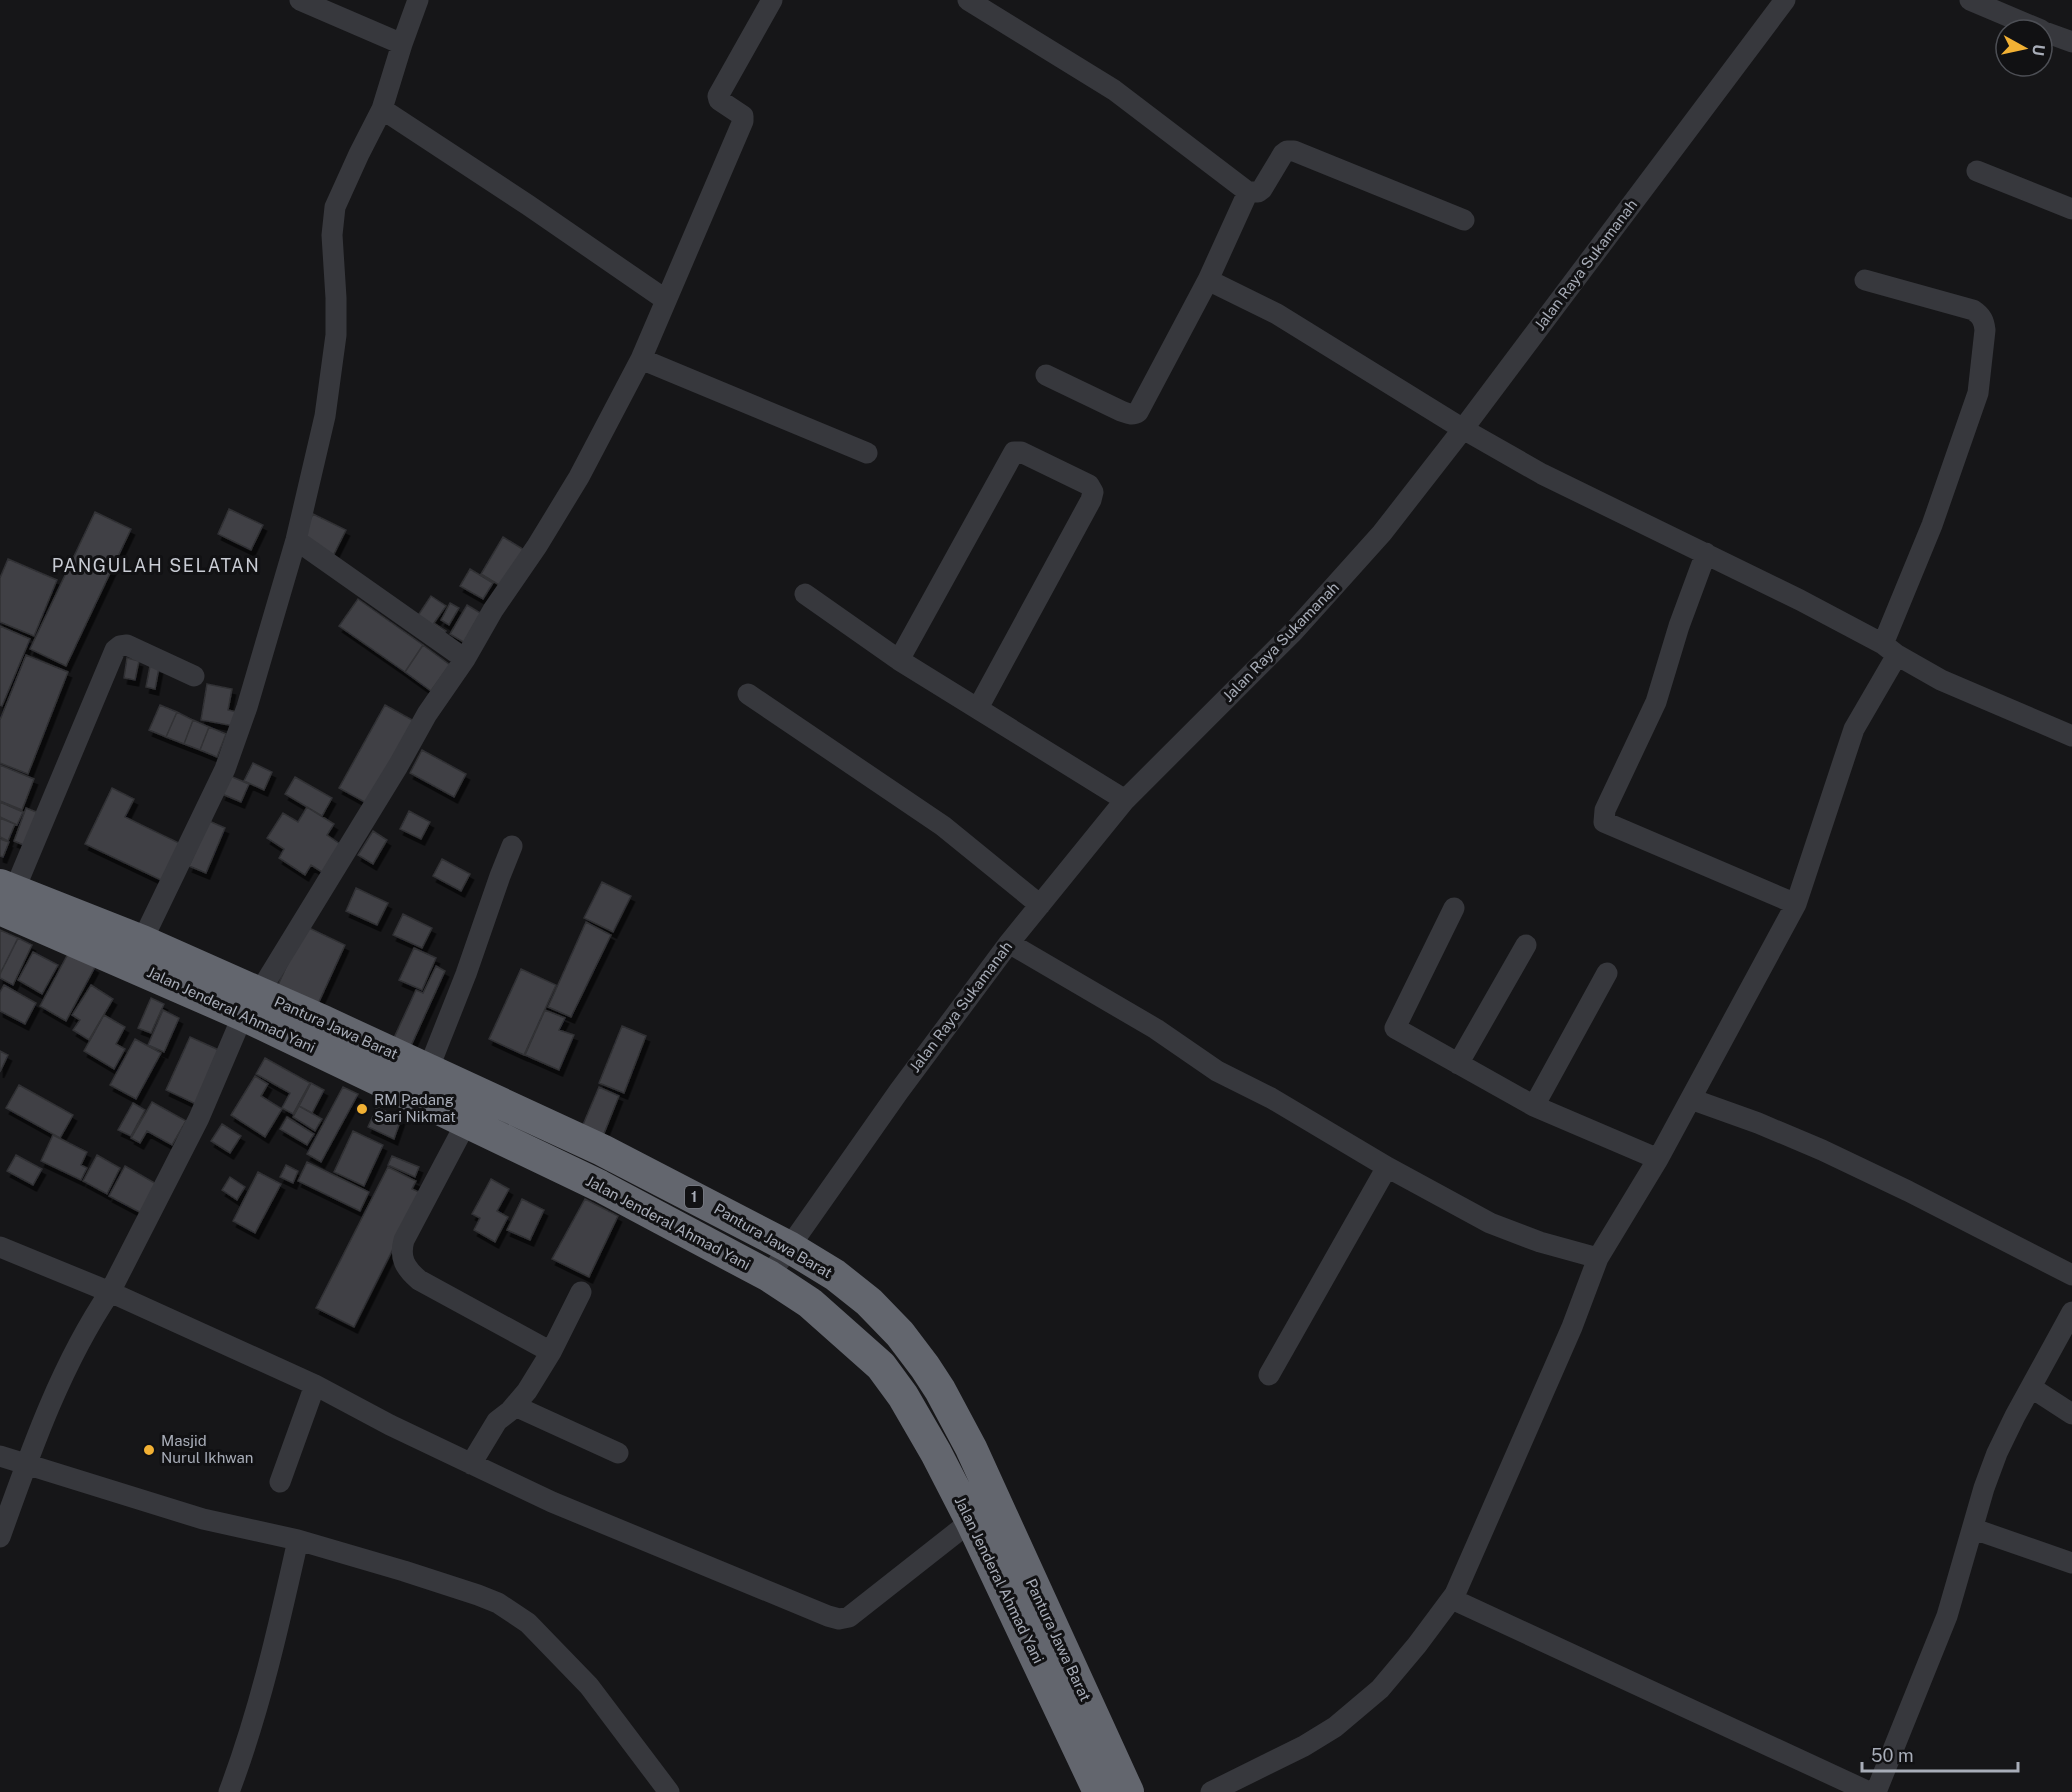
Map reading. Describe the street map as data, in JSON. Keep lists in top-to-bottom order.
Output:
{
  "streets": {
    "highway": ["Jalan Jenderal Ahmad Yani", "Pantura Jawa Barat", "1"],
    "street": ["Jalan Raya Sukamanah"]
  },
  "crossings": [
    ["Jalan Raya Sukamanah", "Jalan Jenderal Ahmad Yani"],
    ["Jalan Raya Sukamanah", "Pantura Jawa Barat"],
    ["Jalan Jenderal Ahmad Yani", "Pantura Jawa Barat"]
  ],
  "districts": ["PANGULAH SELATAN"],
  "places": ["RM Padang Sari Nikmat", "Masjid Nurul Ikhwan"],
  "scale_bar": "50 m",
  "north": "right"
}
